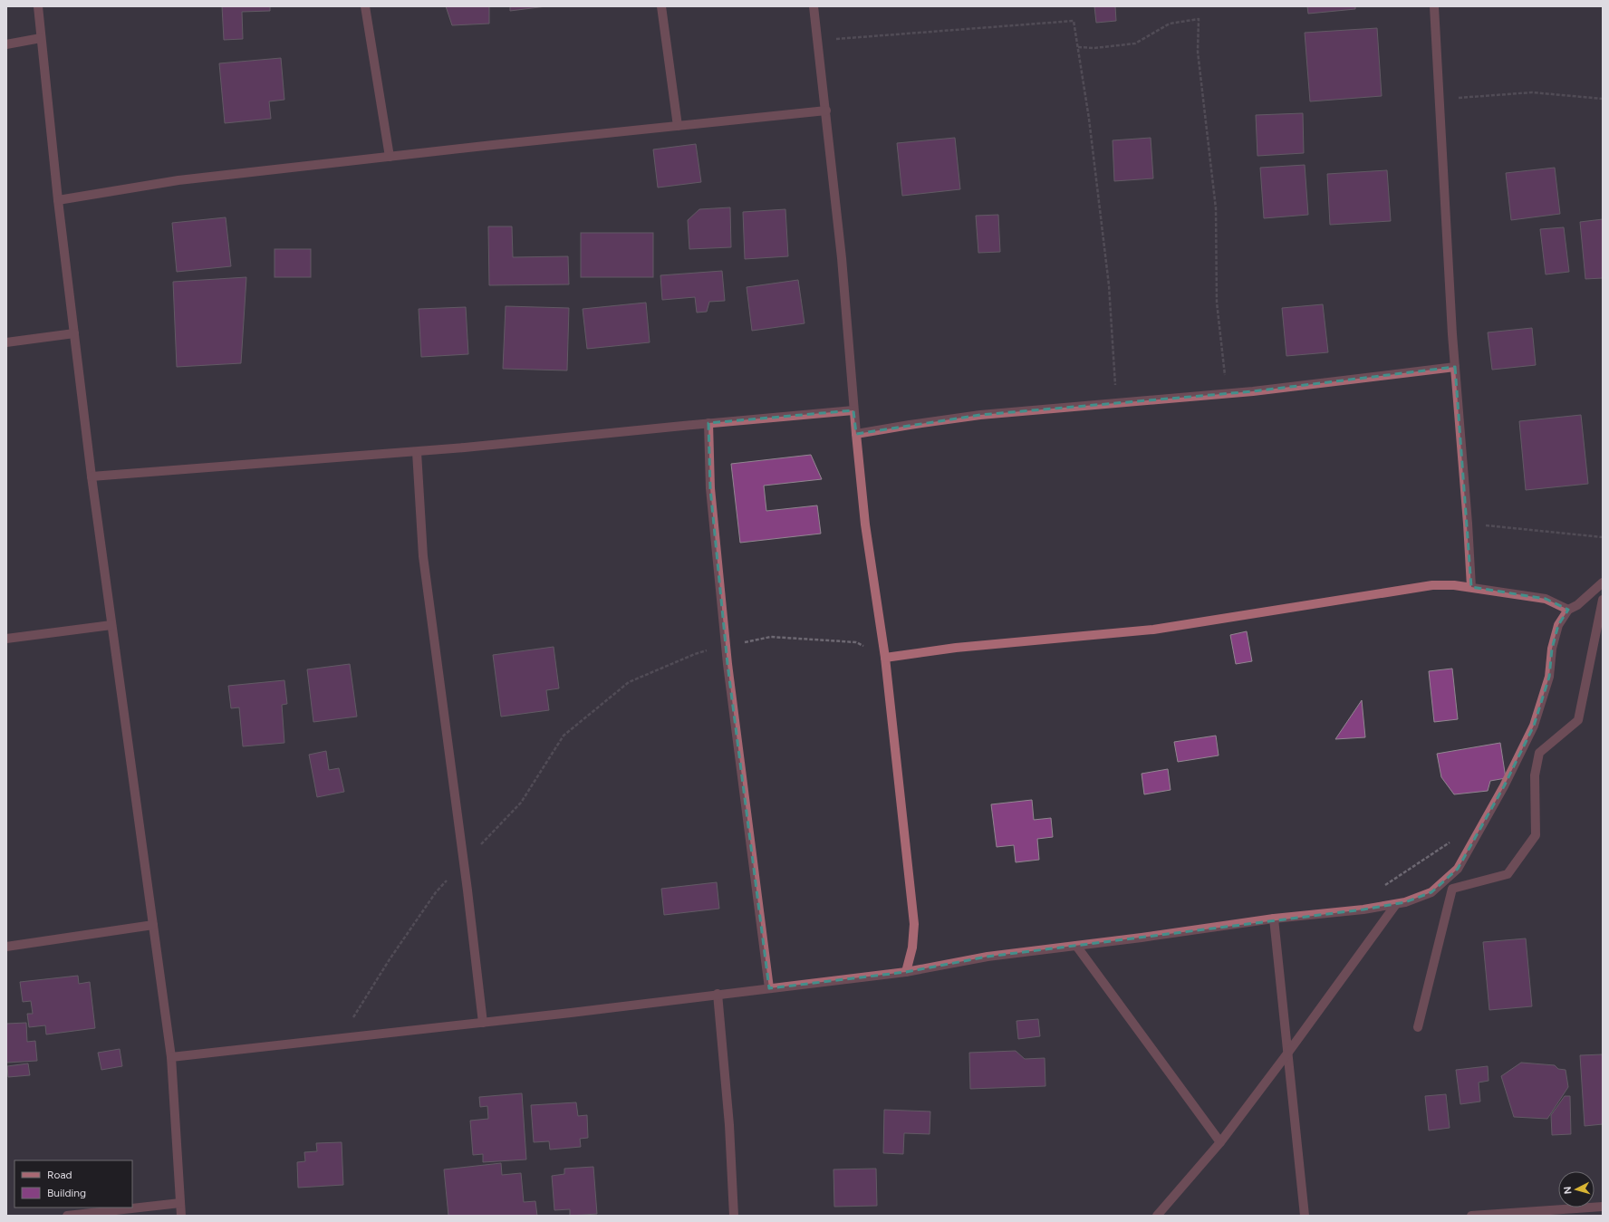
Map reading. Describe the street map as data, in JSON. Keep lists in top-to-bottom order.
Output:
{
  "legend": ["Road", "Building"],
  "north": "left"
}
